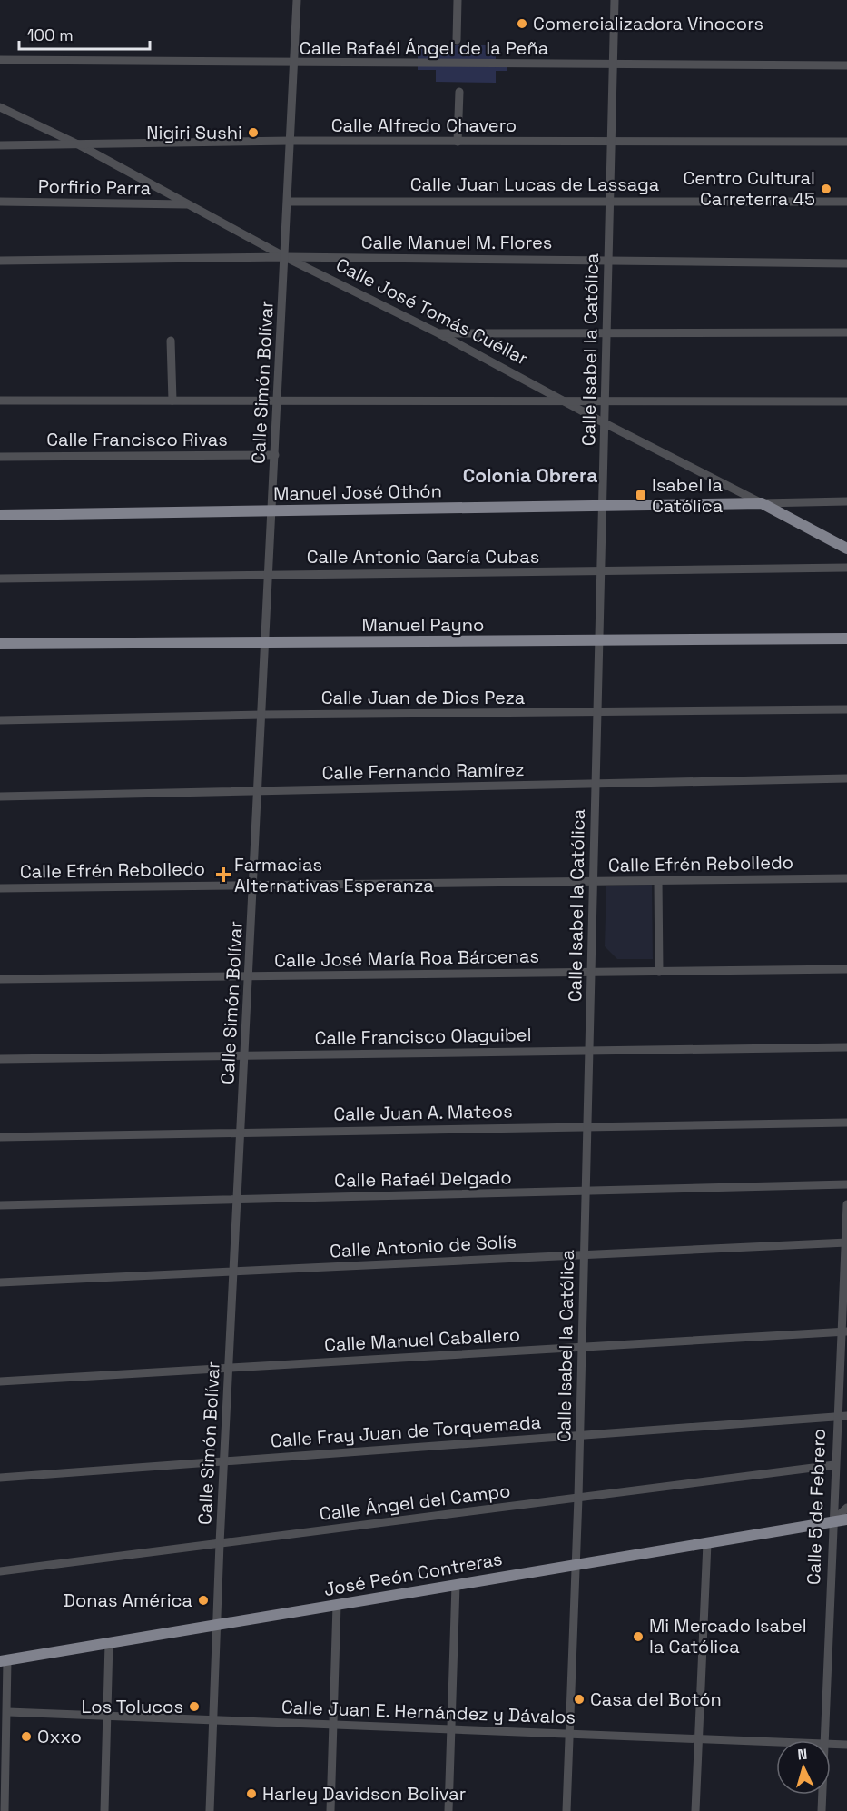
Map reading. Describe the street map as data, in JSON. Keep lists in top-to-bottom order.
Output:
{
  "streets": {
    "main road": [
      "Calle José Tomás Cuéllar",
      "Manuel José Othón",
      "Manuel Payno",
      "José Peón Contreras"
    ],
    "street": [
      "Calle Rafaél Ángel de la Peña",
      "Calle Alfredo Chavero",
      "Calle Juan Lucas de Lassaga",
      "Porfirio Parra",
      "Calle Manuel M. Flores",
      "Calle Isabel la Católica",
      "Calle Simón Bolívar",
      "Calle Francisco Rivas",
      "Calle Antonio García Cubas",
      "Calle Juan de Dios Peza",
      "Calle Fernando Ramírez",
      "Calle Efrén Rebolledo",
      "Calle José María Roa Bárcenas",
      "Calle Francisco Olaguibel",
      "Calle Juan A. Mateos",
      "Calle Rafaél Delgado",
      "Calle Antonio de Solís",
      "Calle Manuel Caballero",
      "Calle Fray Juan de Torquemada",
      "Calle Ángel del Campo",
      "Calle 5 de Febrero",
      "Calle Juan E. Hernández y Dávalos"
    ]
  },
  "crossings": [
    ["Calle Rafaél Ángel de la Peña", "Calle Isabel la Católica"],
    ["Calle Rafaél Ángel de la Peña", "Calle Simón Bolívar"],
    ["Calle Alfredo Chavero", "Calle José Tomás Cuéllar"],
    ["Calle Alfredo Chavero", "Calle Isabel la Católica"],
    ["Calle Alfredo Chavero", "Calle Simón Bolívar"],
    ["Calle Juan Lucas de Lassaga", "Calle Isabel la Católica"],
    ["Calle Juan Lucas de Lassaga", "Calle Simón Bolívar"],
    ["Porfirio Parra", "Calle José Tomás Cuéllar"],
    ["Calle Manuel M. Flores", "Calle José Tomás Cuéllar"],
    ["Calle Manuel M. Flores", "Calle Isabel la Católica"],
    ["Calle Manuel M. Flores", "Calle Simón Bolívar"],
    ["Calle José Tomás Cuéllar", "Calle Isabel la Católica"],
    ["Calle José Tomás Cuéllar", "Calle Simón Bolívar"],
    ["Calle José Tomás Cuéllar", "Manuel José Othón"],
    ["Calle Isabel la Católica", "Manuel José Othón"],
    ["Calle Isabel la Católica", "Calle Antonio García Cubas"],
    ["Calle Isabel la Católica", "Manuel Payno"],
    ["Calle Isabel la Católica", "Calle Juan de Dios Peza"],
    ["Calle Isabel la Católica", "Calle Fernando Ramírez"],
    ["Calle Isabel la Católica", "Calle Efrén Rebolledo"],
    ["Calle Isabel la Católica", "Calle José María Roa Bárcenas"],
    ["Calle Isabel la Católica", "Calle Francisco Olaguibel"],
    ["Calle Isabel la Católica", "Calle Juan A. Mateos"],
    ["Calle Isabel la Católica", "Calle Rafaél Delgado"],
    ["Calle Isabel la Católica", "Calle Antonio de Solís"],
    ["Calle Isabel la Católica", "Calle Manuel Caballero"],
    ["Calle Isabel la Católica", "Calle Fray Juan de Torquemada"],
    ["Calle Isabel la Católica", "Calle Ángel del Campo"],
    ["Calle Isabel la Católica", "José Peón Contreras"],
    ["Calle Isabel la Católica", "Calle Juan E. Hernández y Dávalos"],
    ["Calle Simón Bolívar", "Calle Francisco Rivas"],
    ["Calle Simón Bolívar", "Manuel José Othón"],
    ["Calle Simón Bolívar", "Calle Antonio García Cubas"],
    ["Calle Simón Bolívar", "Manuel Payno"],
    ["Calle Simón Bolívar", "Calle Juan de Dios Peza"],
    ["Calle Simón Bolívar", "Calle Fernando Ramírez"],
    ["Calle Simón Bolívar", "Calle Efrén Rebolledo"],
    ["Calle Simón Bolívar", "Calle José María Roa Bárcenas"],
    ["Calle Simón Bolívar", "Calle Francisco Olaguibel"],
    ["Calle Simón Bolívar", "Calle Juan A. Mateos"],
    ["Calle Simón Bolívar", "Calle Rafaél Delgado"],
    ["Calle Simón Bolívar", "Calle Antonio de Solís"],
    ["Calle Simón Bolívar", "Calle Manuel Caballero"],
    ["Calle Simón Bolívar", "Calle Fray Juan de Torquemada"],
    ["Calle Simón Bolívar", "Calle Ángel del Campo"],
    ["Calle Simón Bolívar", "José Peón Contreras"],
    ["Calle Simón Bolívar", "Calle Juan E. Hernández y Dávalos"],
    ["Calle Antonio de Solís", "Calle 5 de Febrero"],
    ["Calle Manuel Caballero", "Calle 5 de Febrero"],
    ["Calle Fray Juan de Torquemada", "Calle 5 de Febrero"],
    ["Calle Ángel del Campo", "Calle 5 de Febrero"],
    ["Calle 5 de Febrero", "José Peón Contreras"]
  ],
  "districts": ["Colonia Obrera"],
  "places": {
    "other": [
      "Comercializadora Vinocors",
      "Nigiri Sushi",
      "Centro Cultural Carreterra 45",
      "Donas América",
      "Mi Mercado Isabel la Católica",
      "Casa del Botón",
      "Los Tolucos",
      "Oxxo",
      "Harley Davidson Bolivar"
    ],
    "transit": ["Isabel la Católica"],
    "health": ["Farmacias Alternativas Esperanza"]
  },
  "scale_bar": "100 m",
  "north": "top"
}
